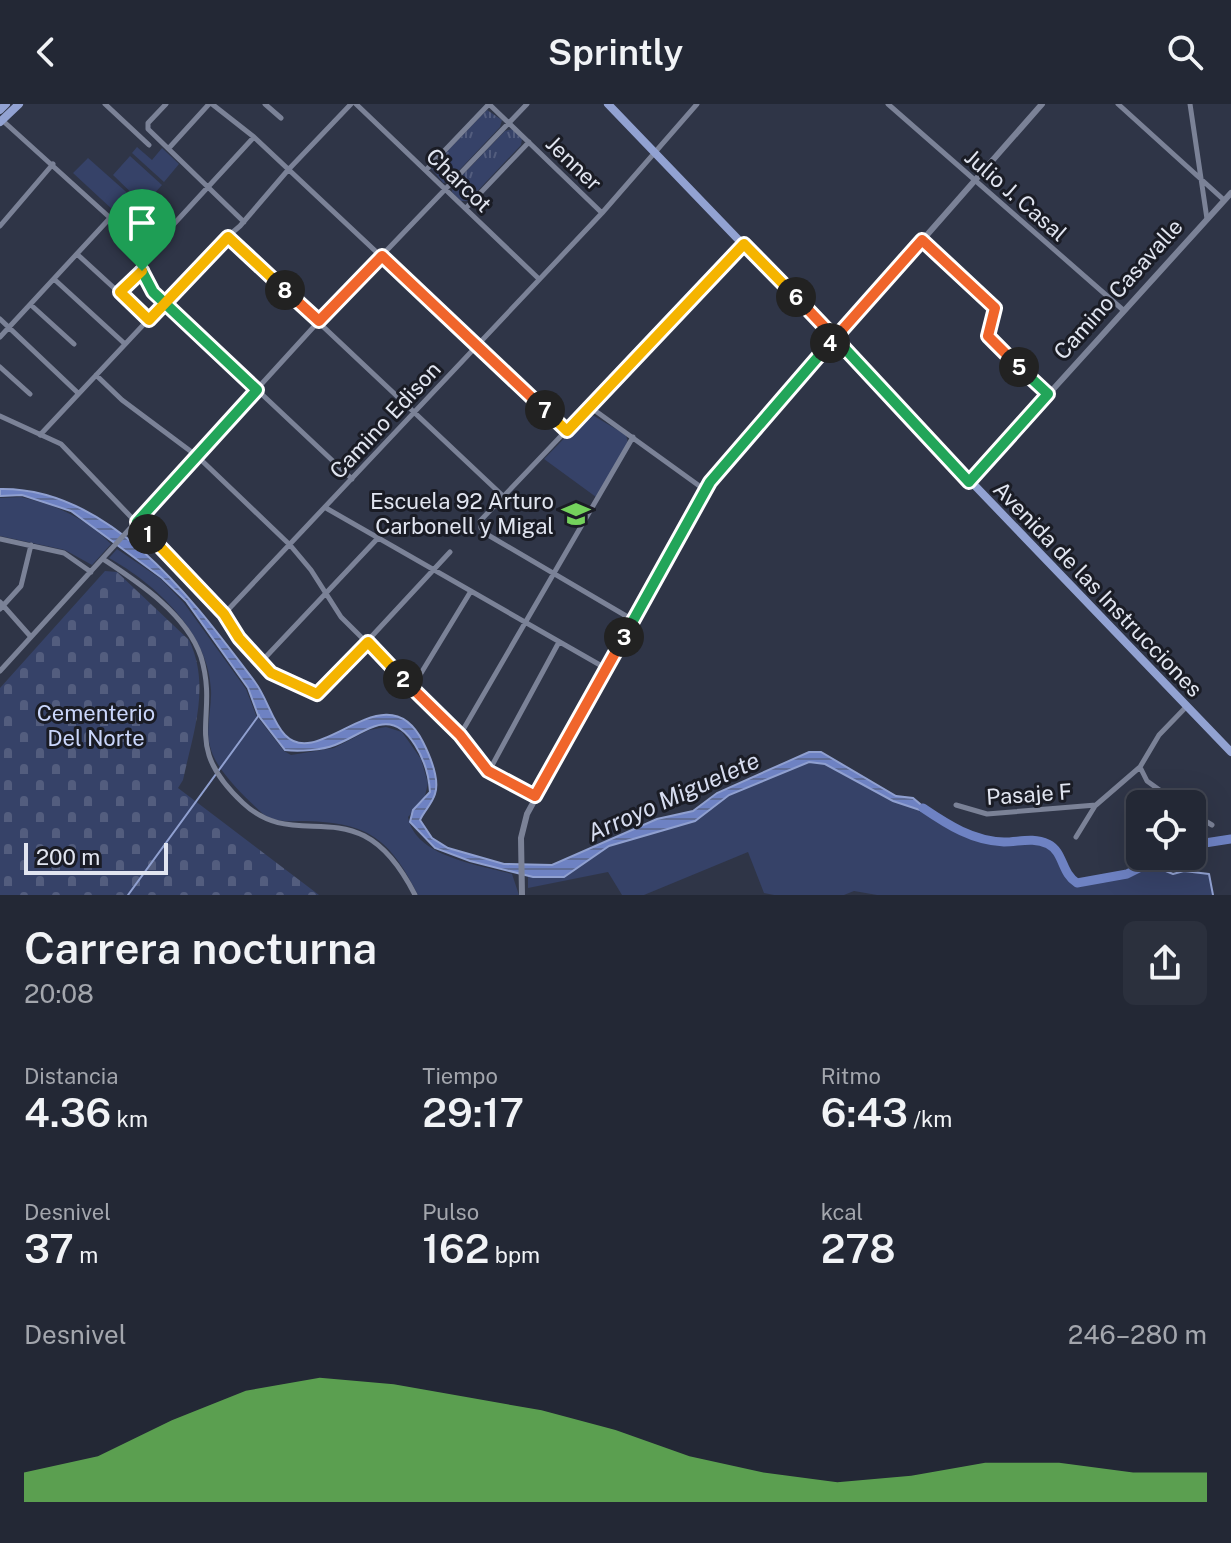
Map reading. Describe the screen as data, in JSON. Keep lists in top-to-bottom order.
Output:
{
  "streets": {
    "main road": ["Avenida de las Instrucciones"],
    "street": [
      "Jenner",
      "Charcot",
      "Julio J. Casal",
      "Camino Casavalle",
      "Camino Edison",
      "Pasaje F"
    ]
  },
  "crossings": [
    ["Jenner", "Camino Edison"],
    ["Charcot", "Camino Edison"],
    ["Julio J. Casal", "Camino Casavalle"],
    ["Camino Casavalle", "Avenida de las Instrucciones"],
    ["Camino Edison", "Avenida de las Instrucciones"],
    ["Avenida de las Instrucciones", "Pasaje F"]
  ],
  "water": ["Arroyo Miguelete"],
  "parks": ["Cementerio Del Norte"],
  "places": {
    "school or university": ["Escuela 92 Arturo Carbonell y Migal"]
  },
  "scale_bar": "200 m",
  "page": {
    "header": "Sprintly",
    "pins": [
      "8",
      "6",
      "4",
      "5",
      "7",
      "1",
      "3",
      "2"
    ],
    "scale": "200 m",
    "heading": ["Carrera nocturna", "20:08"],
    "stats": [
      ["Distancia", "4.36 km"],
      ["Tiempo", "29:17"],
      ["Ritmo", "6:43 /km"],
      ["Desnivel", "37 m"],
      ["Pulso", "162 bpm"],
      ["kcal", "278"]
    ],
    "chart": ["Desnivel", "246–280 m"]
  }
}
